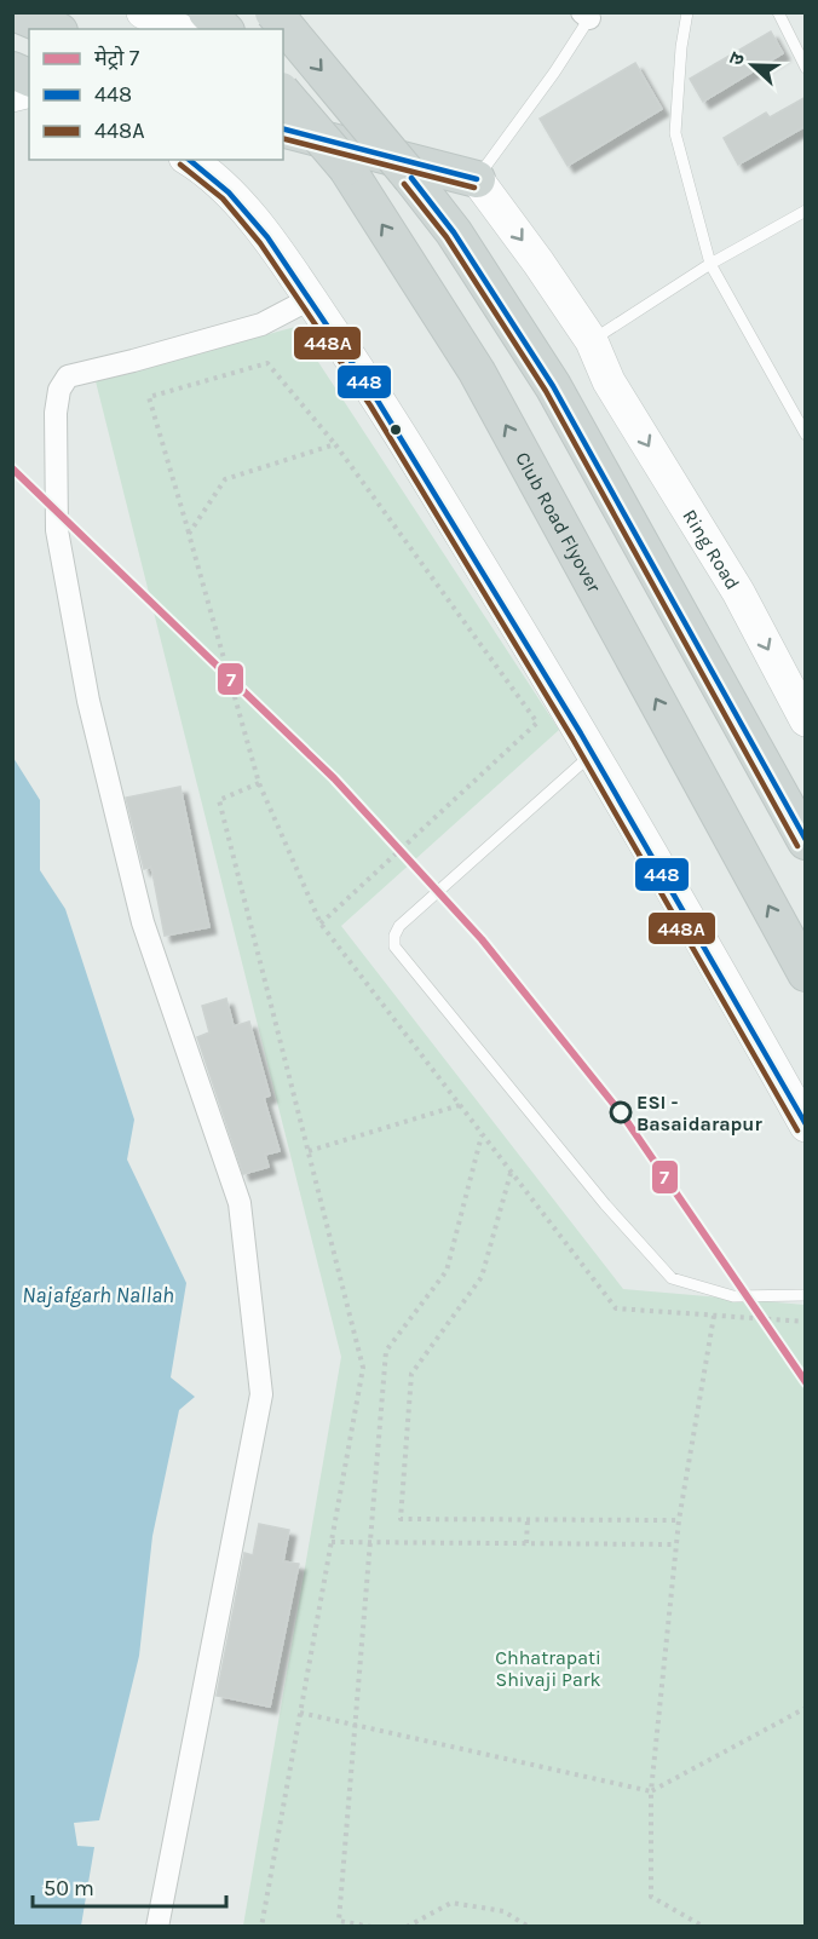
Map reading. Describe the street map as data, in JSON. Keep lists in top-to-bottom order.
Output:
{
  "streets": {
    "main road": ["Club Road Flyover", "Ring Road"]
  },
  "water": ["Najafgarh Nallah"],
  "parks": ["Chhatrapati Shivaji Park"],
  "places": ["ESI - Basaidarapur"],
  "lines": ["transit line 448", "transit line 448A", "metro line 7"],
  "legend": ["मेट्रो 7", "448", "448A"],
  "scale_bar": "50 m",
  "north": "left"
}
